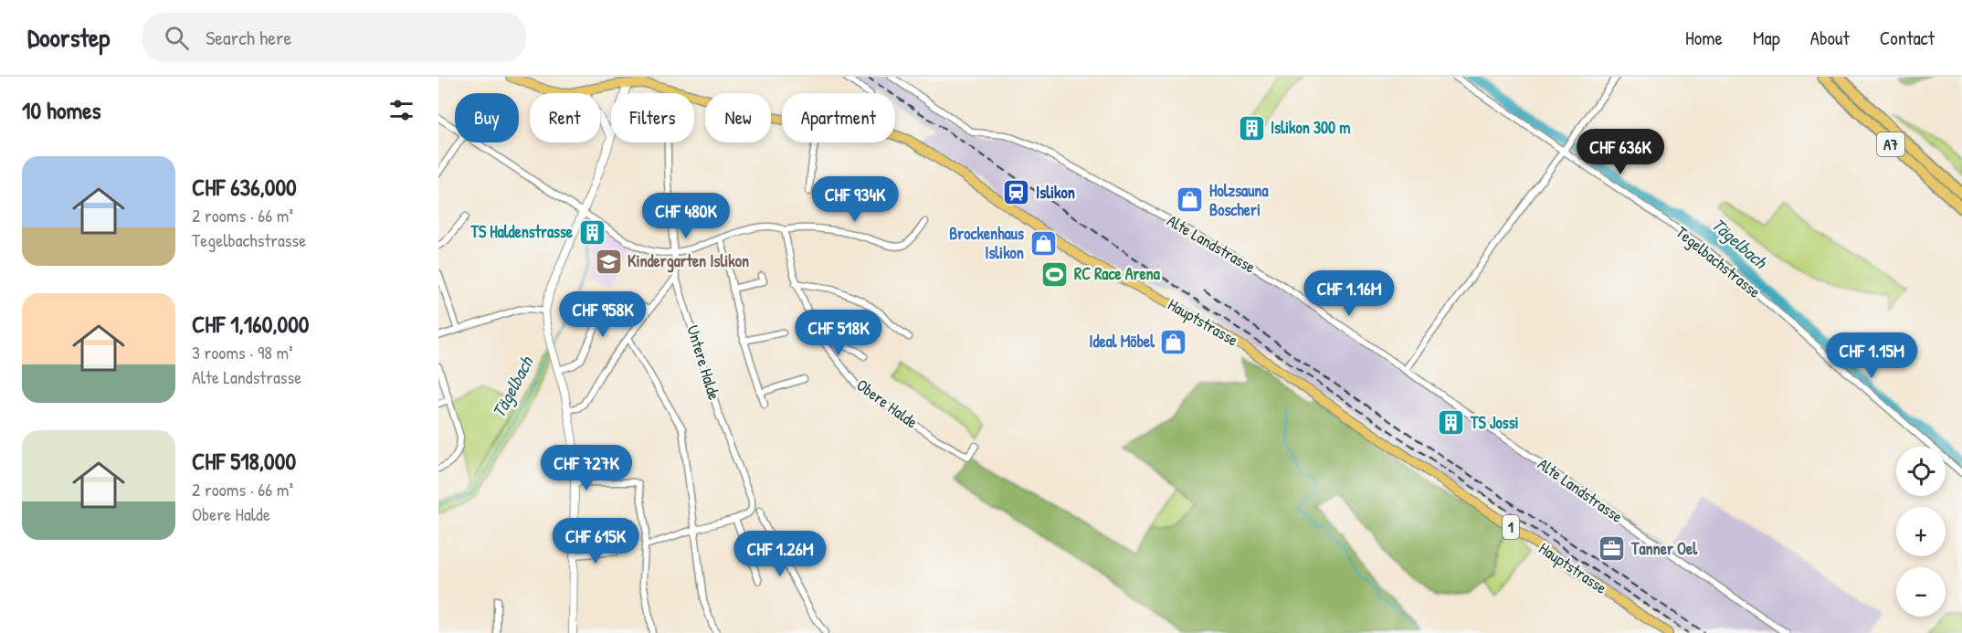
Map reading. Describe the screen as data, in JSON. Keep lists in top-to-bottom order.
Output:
{
  "streets": {
    "highway": ["A7"],
    "main road": ["Hauptstrasse", "1"],
    "street": [
      "Alte Landstrasse",
      "Tegelbachstrasse",
      "Untere Halde",
      "Obere Halde"
    ]
  },
  "crossings": [
    ["Hauptstrasse", "Untere Halde"]
  ],
  "water": ["Tägelbach"],
  "places": {
    "building": ["Islikon 300 m", "TS Haldenstrasse", "TS Jossi"],
    "station": ["Islikon"],
    "shop": ["Holzsauna Boscheri", "Brockenhaus Islikon", "Ideal Möbel"],
    "school or university": ["Kindergarten Islikon"],
    "sports": ["RC Race Arena"],
    "office": ["Tanner Oel"]
  },
  "page": {
    "header": "Doorstep",
    "search": "Search here",
    "nav": [
      "Home",
      "Map",
      "About",
      "Contact"
    ],
    "heading": "10 homes",
    "chip": [
      "Buy",
      "Rent",
      "Filters",
      "New",
      "Apartment"
    ],
    "price": [
      "CHF 636K",
      "CHF 934K",
      "CHF 480K",
      "CHF 1.16M",
      "CHF 958K",
      "CHF 518K",
      "CHF 1.15M",
      "CHF 727K",
      "CHF 615K",
      "CHF 1.26M"
    ],
    "list": [
      {
        "name": "CHF 636,000",
        "note": "2 rooms · 66 m² · Tegelbachstrasse"
      },
      {
        "name": "CHF 1,160,000",
        "note": "3 rooms · 98 m² · Alte Landstrasse"
      },
      {
        "name": "CHF 518,000",
        "note": "2 rooms · 66 m² · Obere Halde"
      }
    ],
    "map_buttons": ["+", "−"]
  }
}
